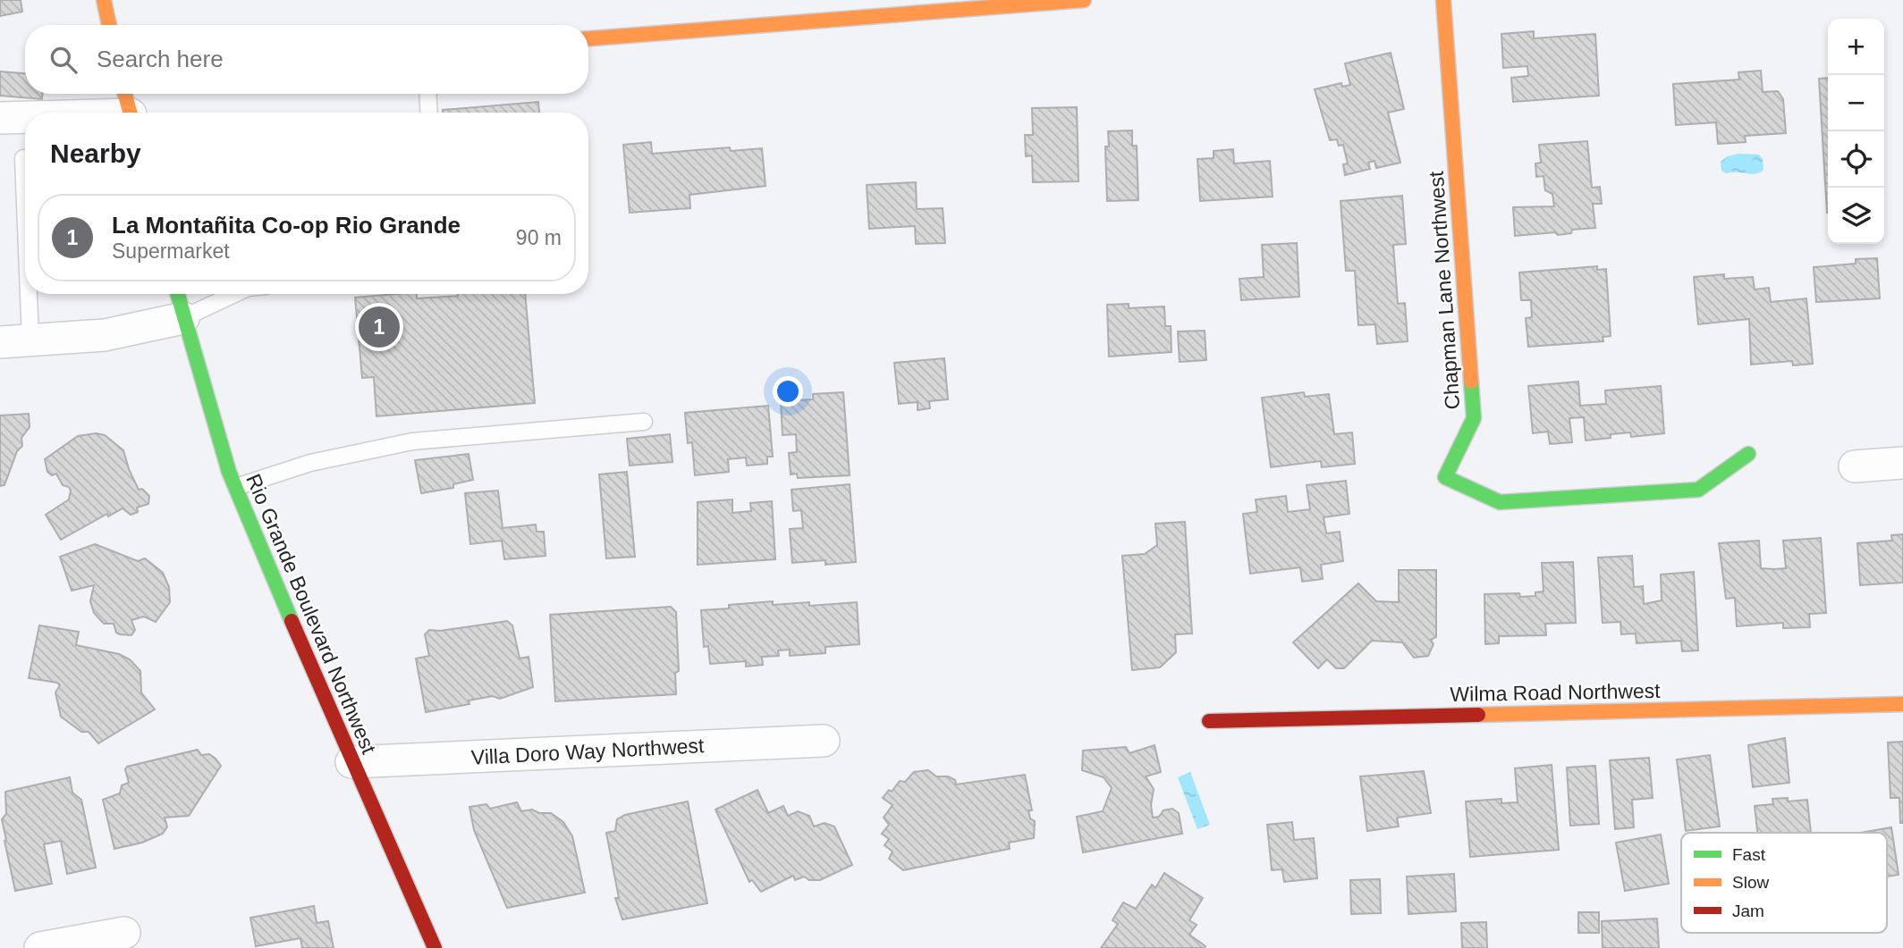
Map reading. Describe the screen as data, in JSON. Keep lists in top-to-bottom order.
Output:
{
  "streets": {
    "street": [
      "Chapman Lane Northwest",
      "Rio Grande Boulevard Northwest",
      "Wilma Road Northwest",
      "Villa Doro Way Northwest"
    ]
  },
  "crossings": [
    ["Rio Grande Boulevard Northwest", "Villa Doro Way Northwest"]
  ],
  "legend": ["Fast", "Slow", "Jam"],
  "page": {
    "map_buttons": ["+", "−"],
    "search": "Search here",
    "heading": "Nearby",
    "list": [
      {
        "mark": "1",
        "name": "La Montañita Co-op Rio Grande",
        "note": "Supermarket",
        "value": "90 m"
      }
    ],
    "pins": "1"
  }
}
